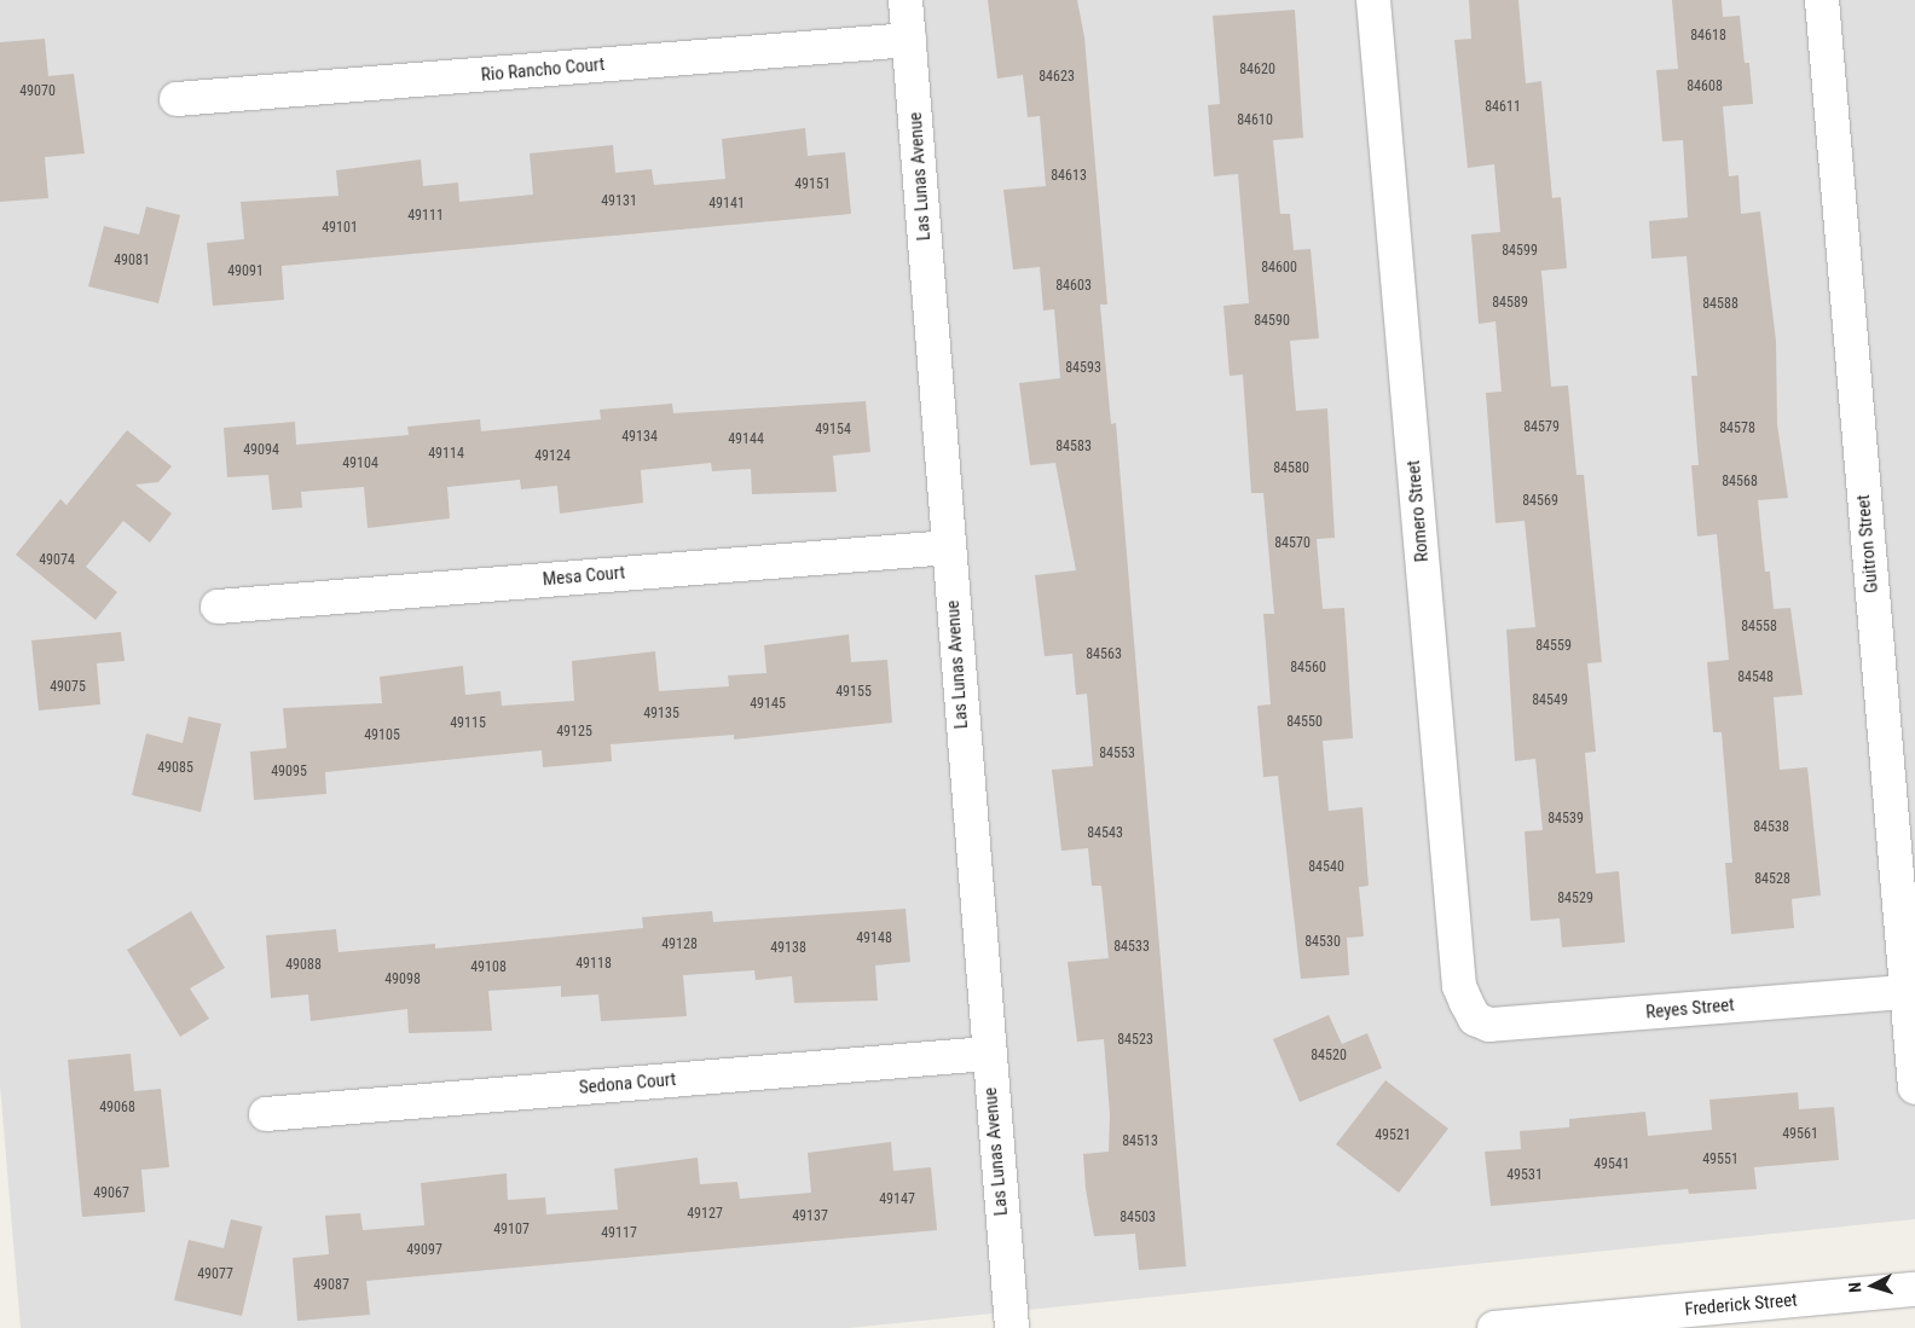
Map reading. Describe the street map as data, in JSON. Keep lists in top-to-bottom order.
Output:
{
  "streets": {
    "street": [
      "Rio Rancho Court",
      "Las Lunas Avenue",
      "Romero Street",
      "Guitron Street",
      "Mesa Court",
      "Reyes Street",
      "Sedona Court",
      "Frederick Street"
    ]
  },
  "crossings": [
    ["Rio Rancho Court", "Las Lunas Avenue"],
    ["Las Lunas Avenue", "Mesa Court"],
    ["Las Lunas Avenue", "Sedona Court"],
    ["Romero Street", "Reyes Street"],
    ["Guitron Street", "Reyes Street"]
  ],
  "house_numbers": [
    "84618",
    "84620",
    "84623",
    "84608",
    "49070",
    "84611",
    "84610",
    "84613",
    "49151",
    "49131",
    "49141",
    "49111",
    "49101",
    "84599",
    "49081",
    "84600",
    "49091",
    "84603",
    "84589",
    "84588",
    "84590",
    "84593",
    "84579",
    "84578",
    "49154",
    "49134",
    "49144",
    "84583",
    "49094",
    "49114",
    "49124",
    "49104",
    "84580",
    "84568",
    "84569",
    "84570",
    "49074",
    "84558",
    "84559",
    "84563",
    "84560",
    "84548",
    "49075",
    "49155",
    "84549",
    "49145",
    "49135",
    "84550",
    "49115",
    "49125",
    "49105",
    "84553",
    "49085",
    "49095",
    "84539",
    "84538",
    "84543",
    "84540",
    "84528",
    "84529",
    "49148",
    "84530",
    "49128",
    "84533",
    "49138",
    "49118",
    "49088",
    "49108",
    "49098",
    "84523",
    "84520",
    "49068",
    "49561",
    "49521",
    "84513",
    "49551",
    "49541",
    "49531",
    "49067",
    "49147",
    "49127",
    "49137",
    "84503",
    "49107",
    "49117",
    "49097",
    "49077",
    "49087"
  ],
  "north": "left"
}
